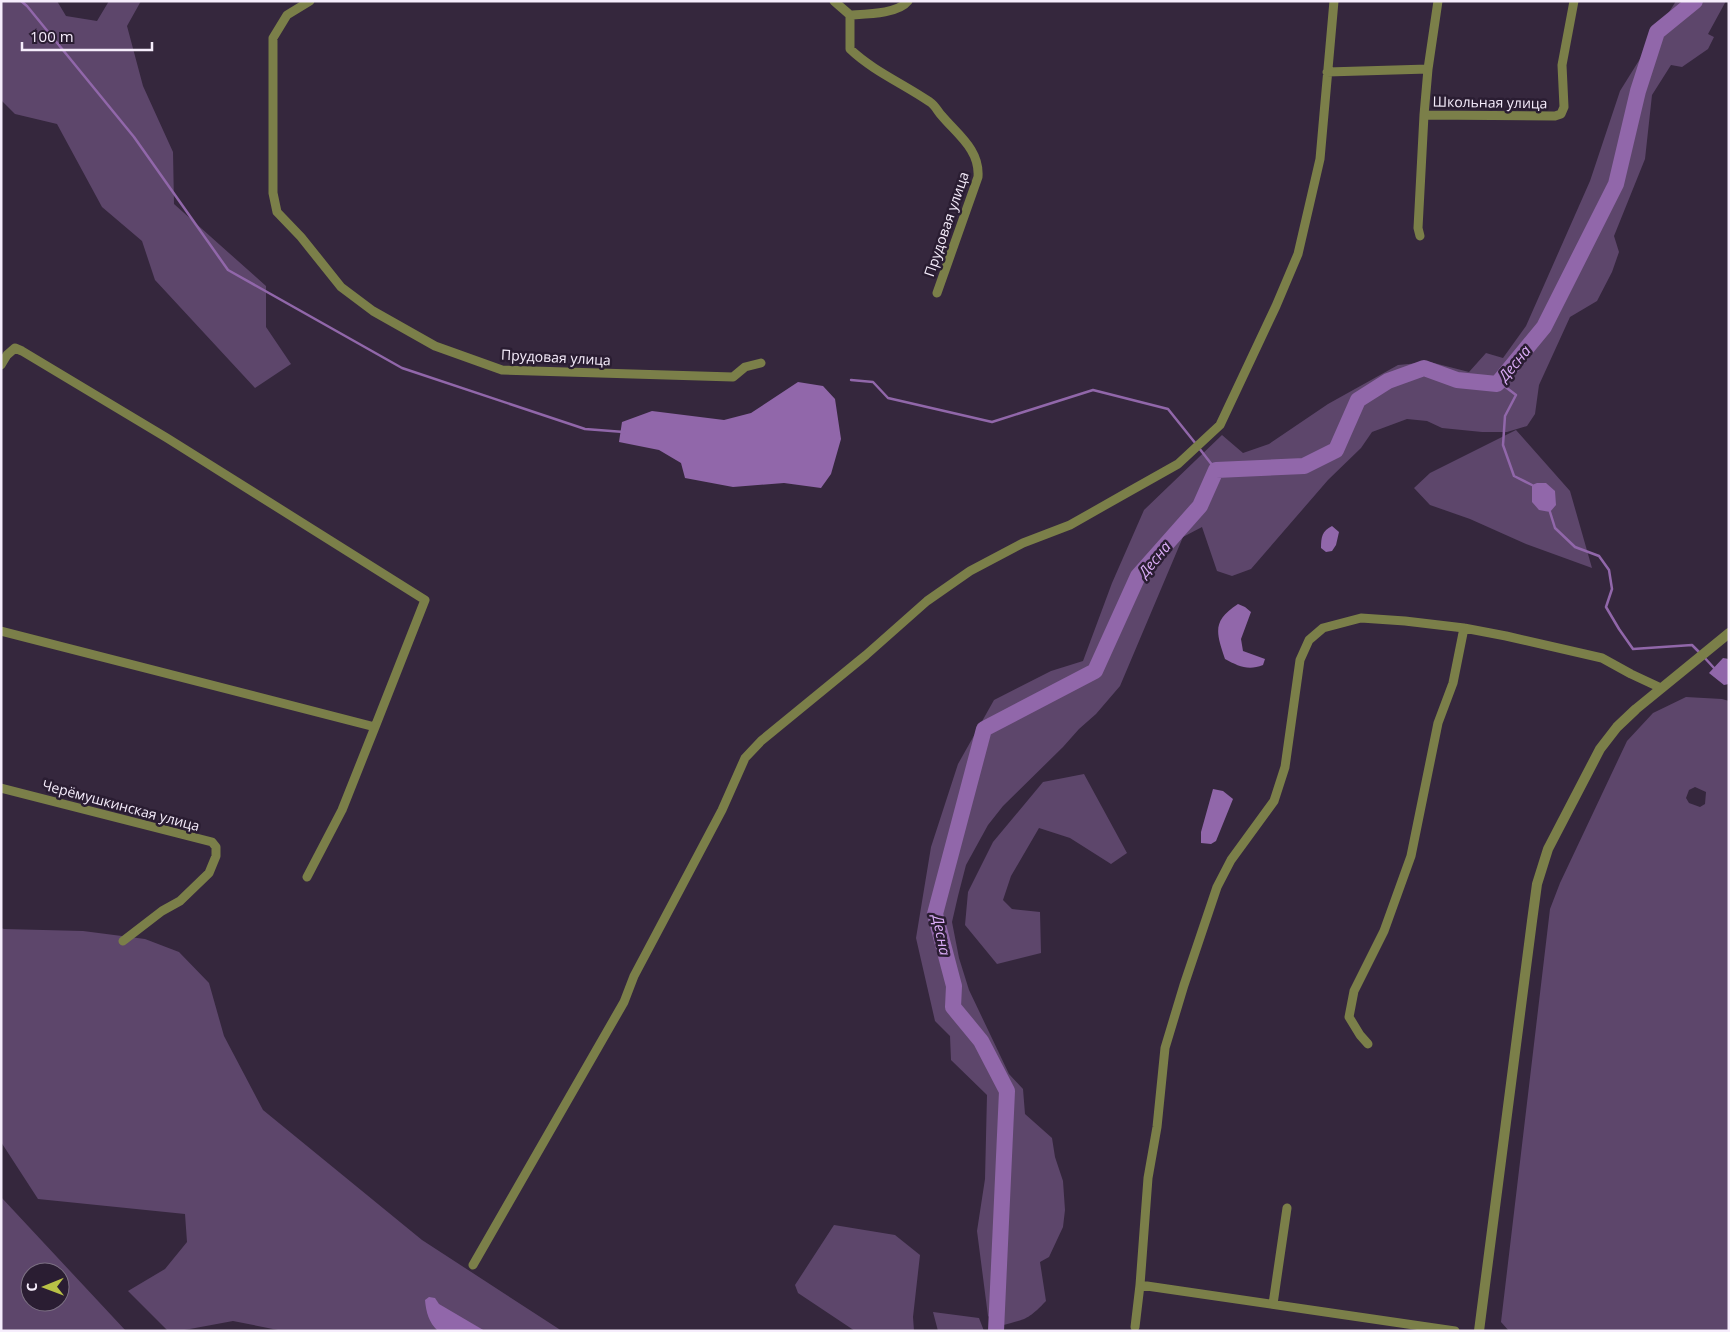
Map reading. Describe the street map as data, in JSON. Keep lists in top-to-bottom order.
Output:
{
  "streets": {
    "street": ["Школьная улица", "Прудовая улица", "Черёмушкинская улица"]
  },
  "water": ["Десна"],
  "scale_bar": "100 m",
  "north": "left"
}
